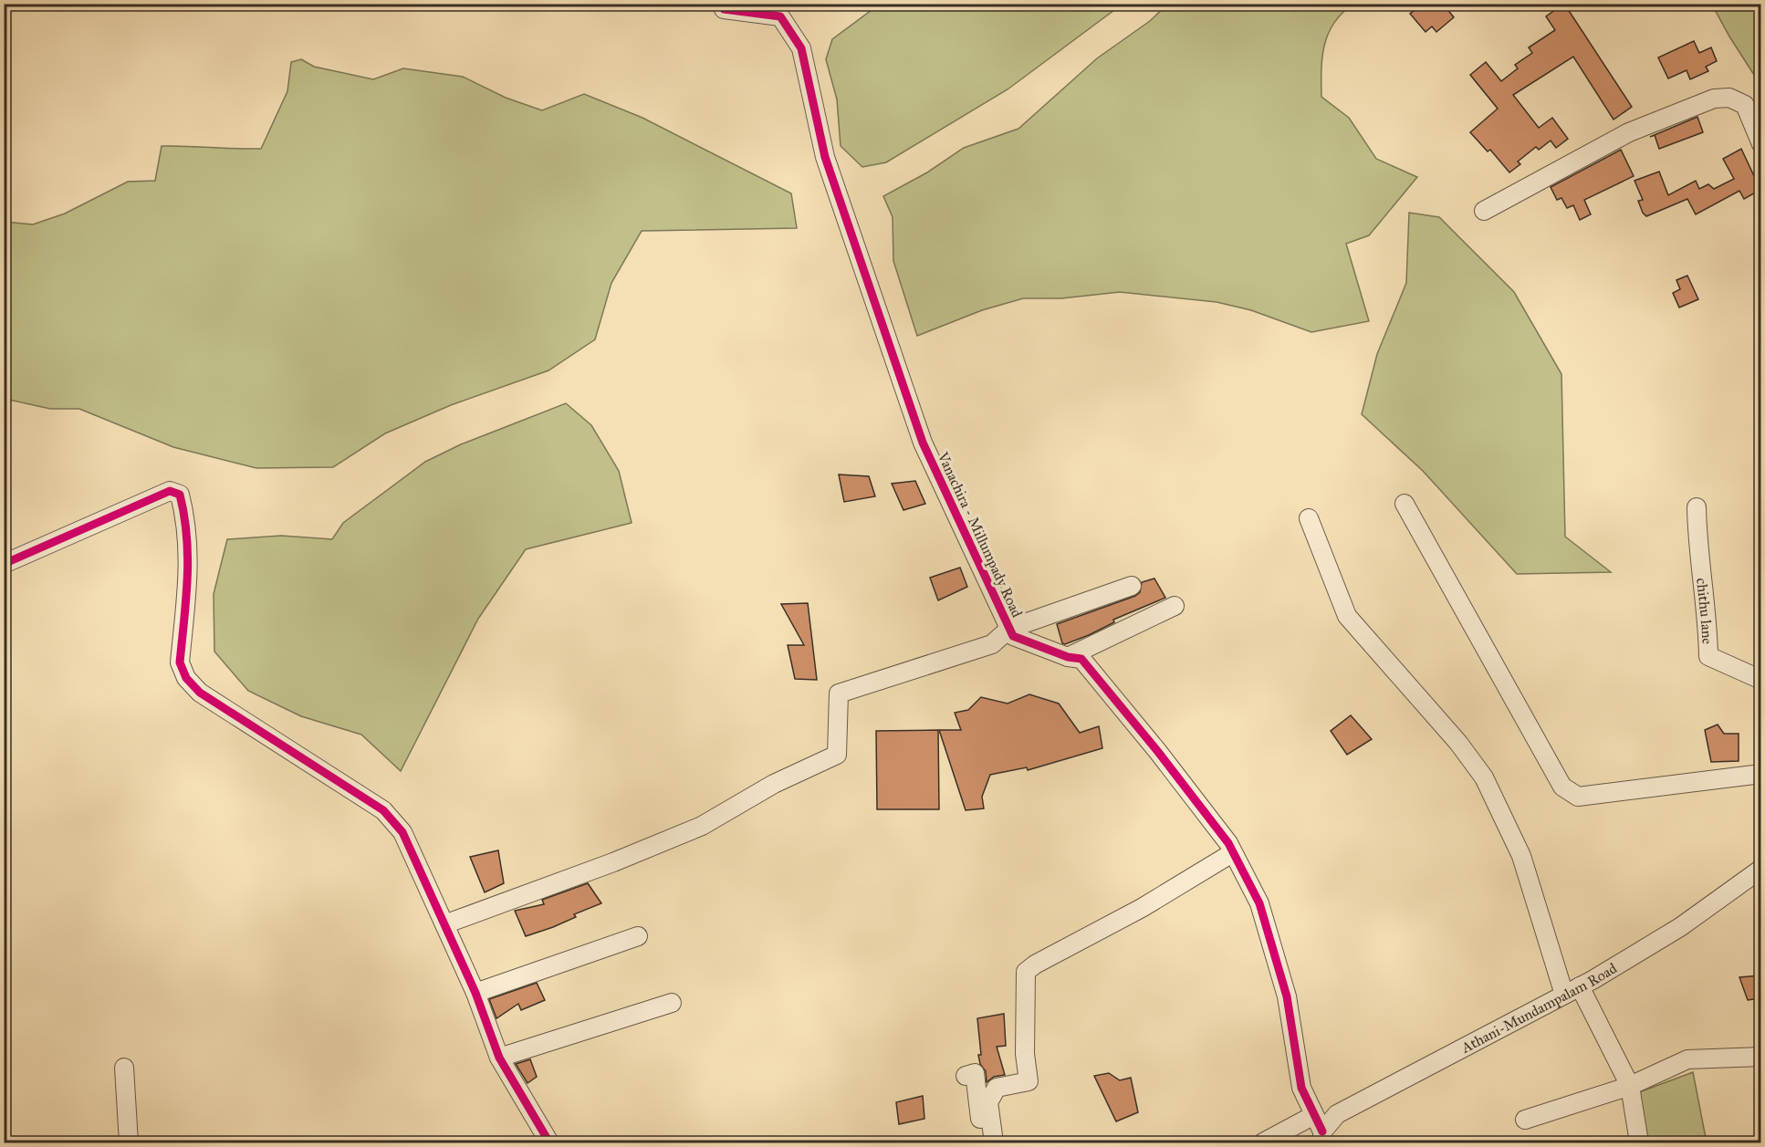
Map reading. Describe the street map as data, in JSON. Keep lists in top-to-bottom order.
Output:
{
  "streets": {
    "street": ["Vanachira - Millumpady Road", "chithu lane", "Athani-Mundampalam Road"]
  },
  "crossings": [
    ["Vanachira - Millumpady Road", "Athani-Mundampalam Road"]
  ]
}
